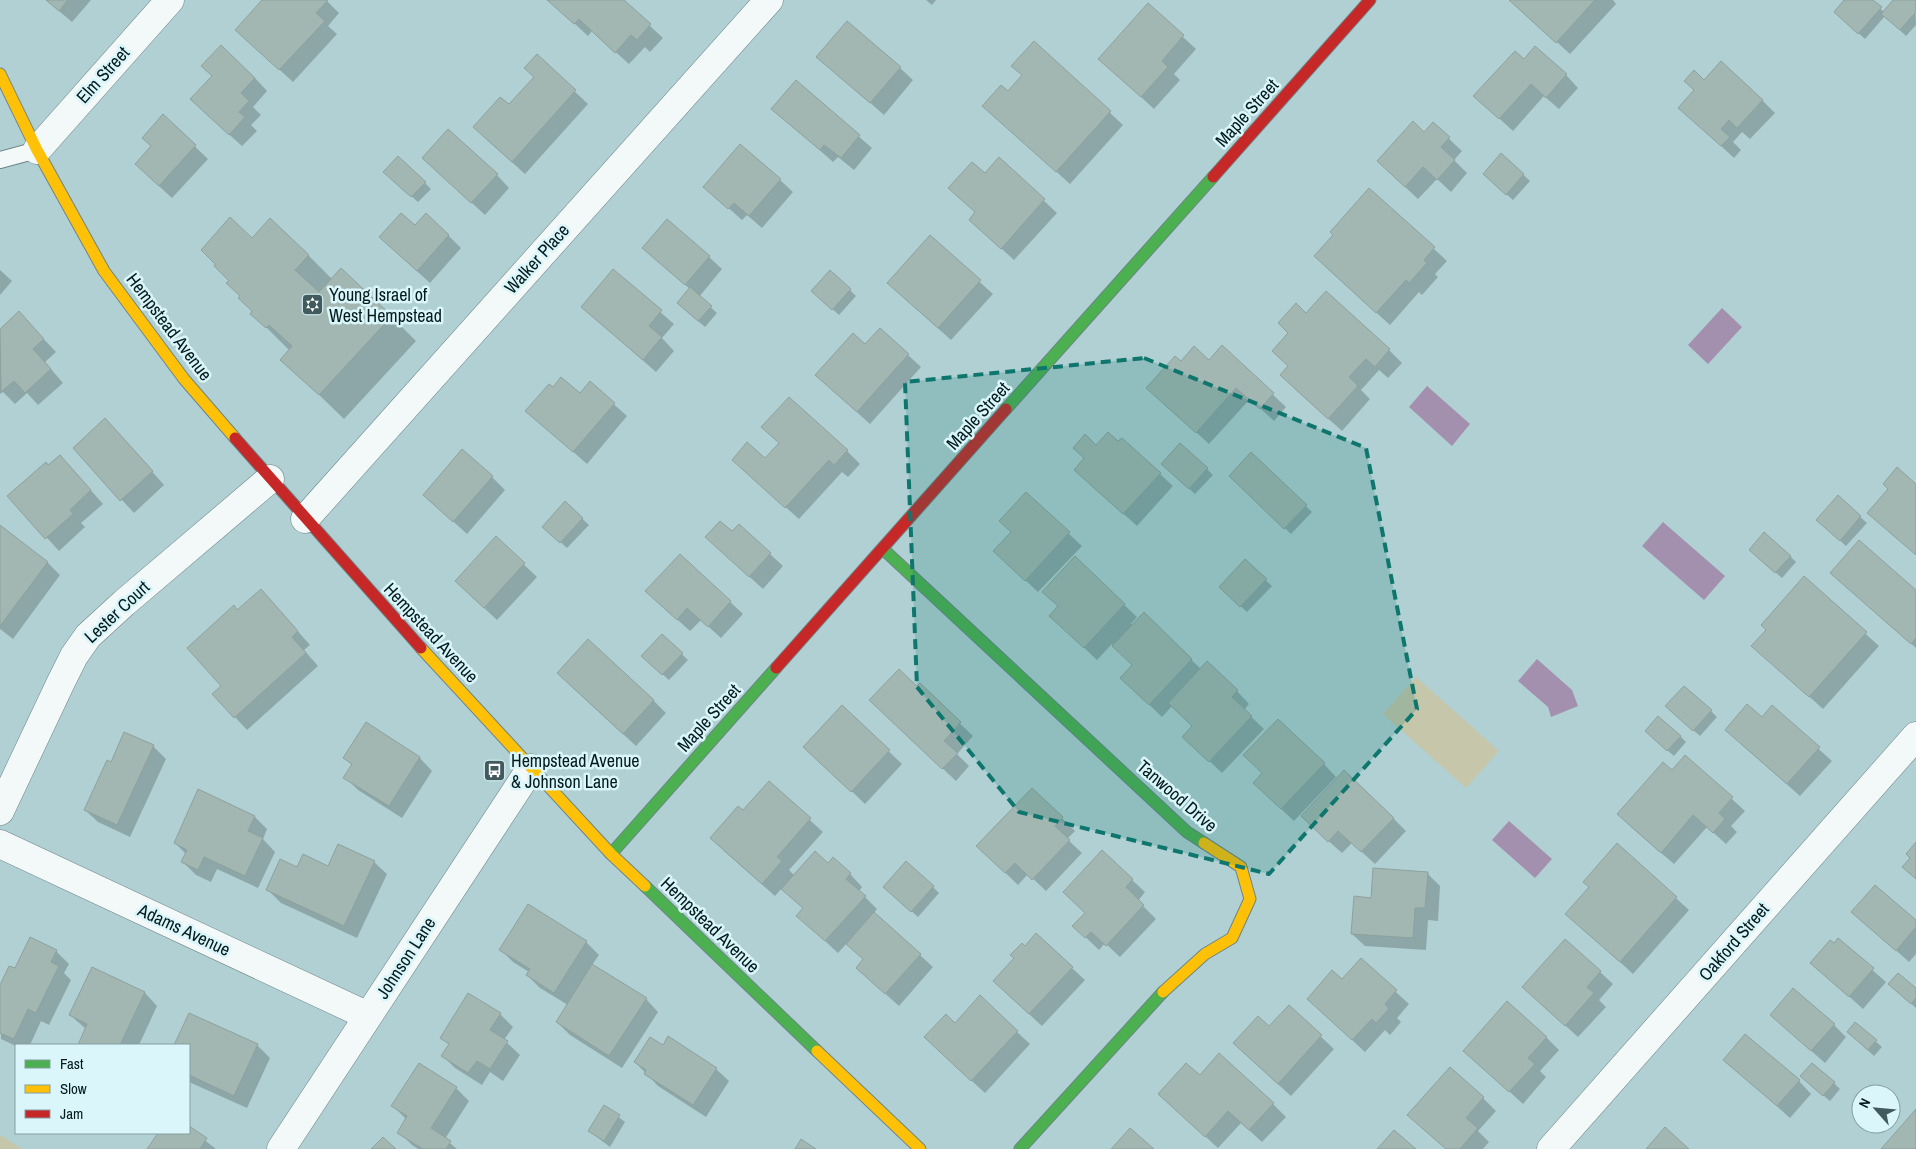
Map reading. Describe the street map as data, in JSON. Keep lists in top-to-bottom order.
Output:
{
  "streets": {
    "street": [
      "Elm Street",
      "Maple Street",
      "Walker Place",
      "Hempstead Avenue",
      "Lester Court",
      "Tanwood Drive",
      "Adams Avenue",
      "Oakford Street",
      "Johnson Lane"
    ]
  },
  "crossings": [
    ["Elm Street", "Hempstead Avenue"],
    ["Maple Street", "Hempstead Avenue"],
    ["Maple Street", "Tanwood Drive"],
    ["Walker Place", "Hempstead Avenue"],
    ["Hempstead Avenue", "Lester Court"],
    ["Hempstead Avenue", "Johnson Lane"],
    ["Adams Avenue", "Johnson Lane"]
  ],
  "places": {
    "synagogue": ["Young Israel of West Hempstead"],
    "bus stop": ["Hempstead Avenue & Johnson Lane"]
  },
  "legend": ["Fast", "Slow", "Jam"],
  "north": "top left"
}
